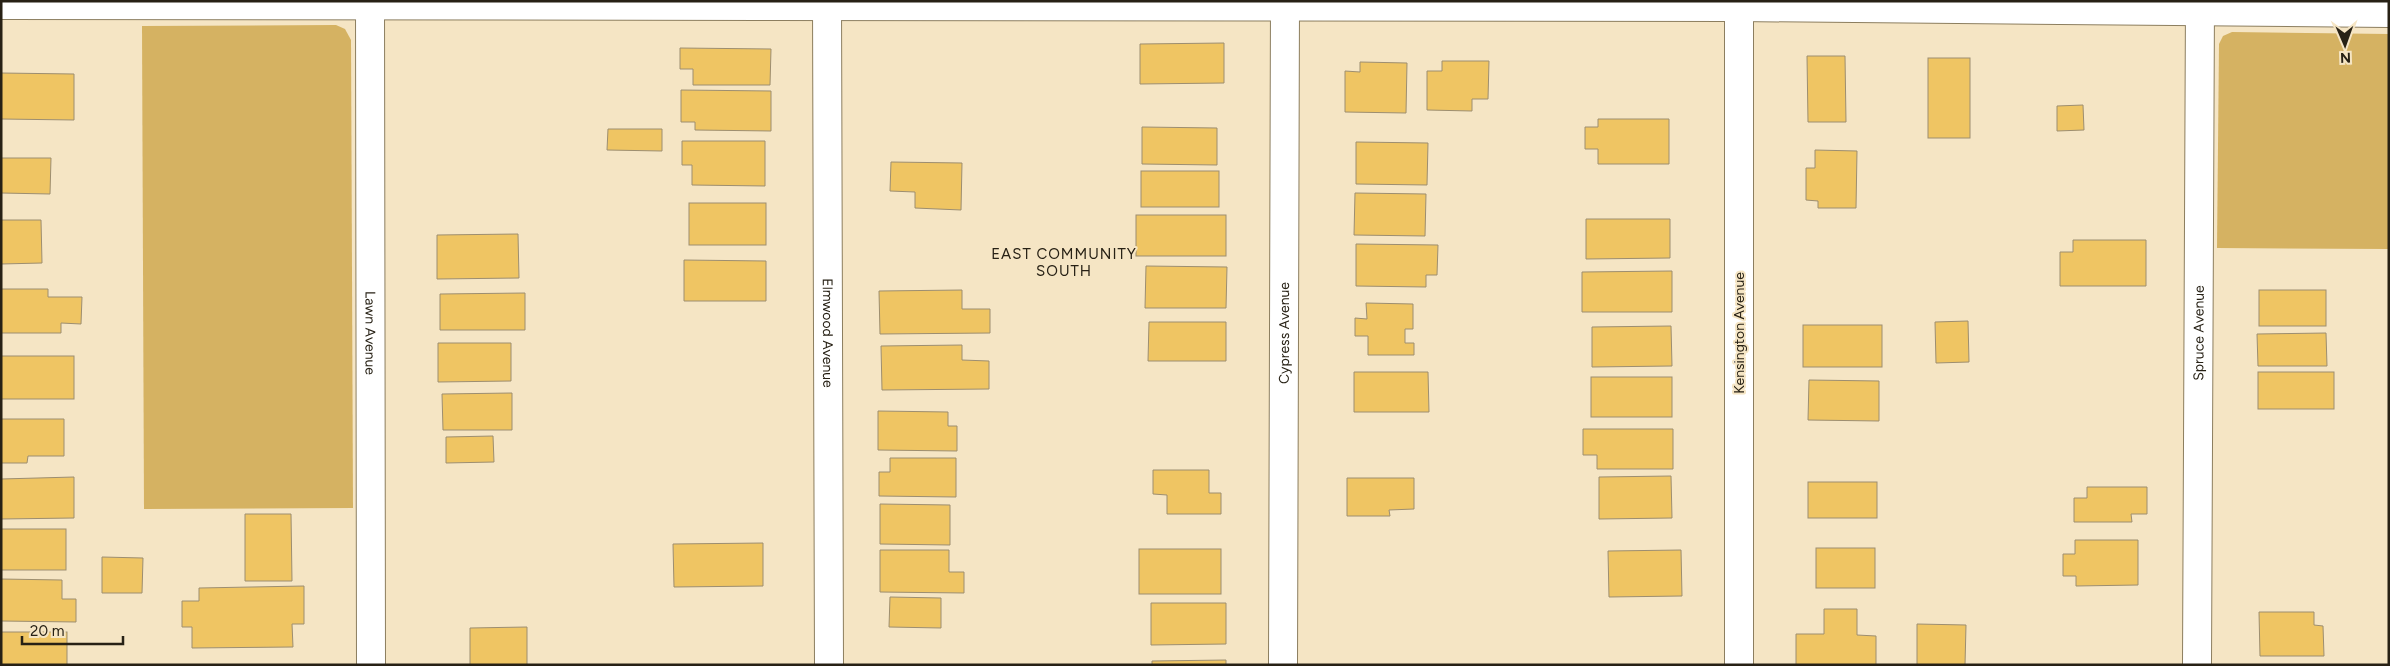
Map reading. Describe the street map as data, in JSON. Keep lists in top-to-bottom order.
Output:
{
  "streets": {
    "street": [
      "Lawn Avenue",
      "Elmwood Avenue",
      "Cypress Avenue",
      "Kensington Avenue",
      "Spruce Avenue"
    ]
  },
  "districts": ["EAST COMMUNITY SOUTH"],
  "scale_bar": "20 m",
  "north": "bottom"
}
